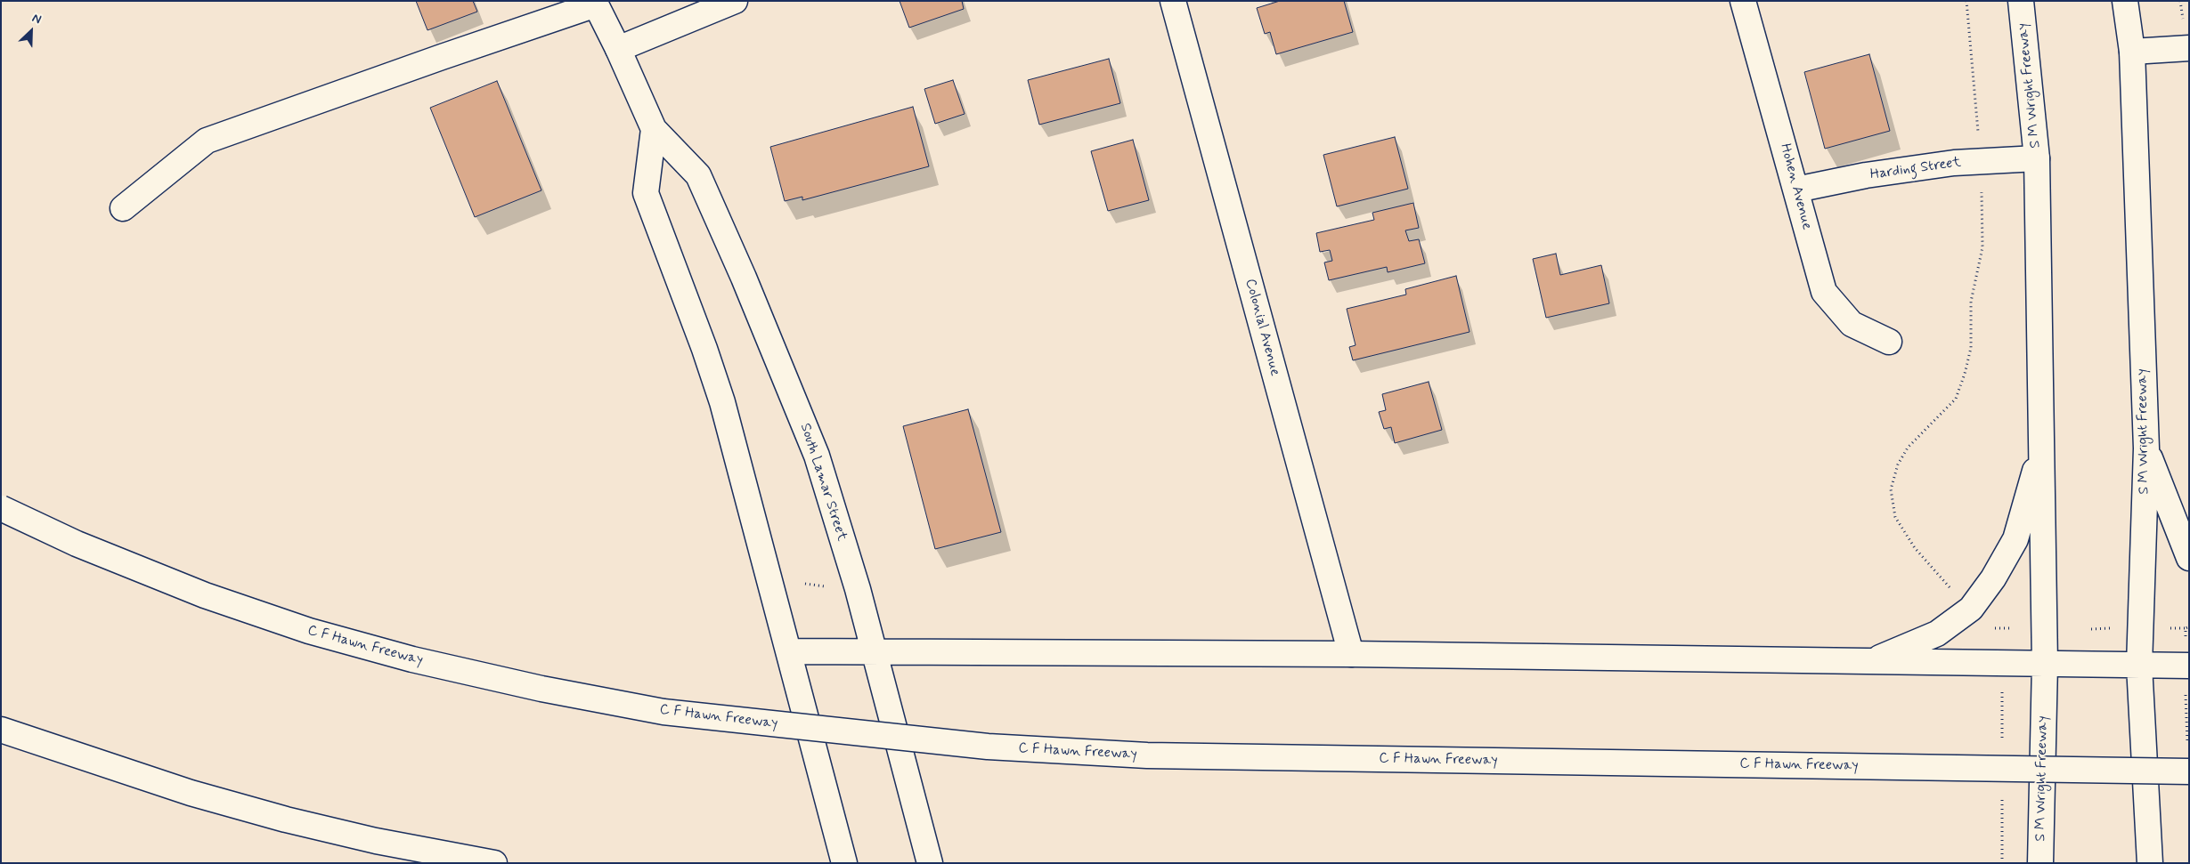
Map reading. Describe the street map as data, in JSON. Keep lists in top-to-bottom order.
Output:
{
  "streets": {
    "main road": [
      "S M Wright Freeway",
      "Harding Street",
      "Hohen Avenue",
      "Colonial Avenue",
      "South Lamar Street",
      "C F Hawn Freeway"
    ]
  },
  "crossings": [
    ["S M Wright Freeway", "Harding Street"],
    ["Harding Street", "Hohen Avenue"]
  ],
  "north": "top right"
}
